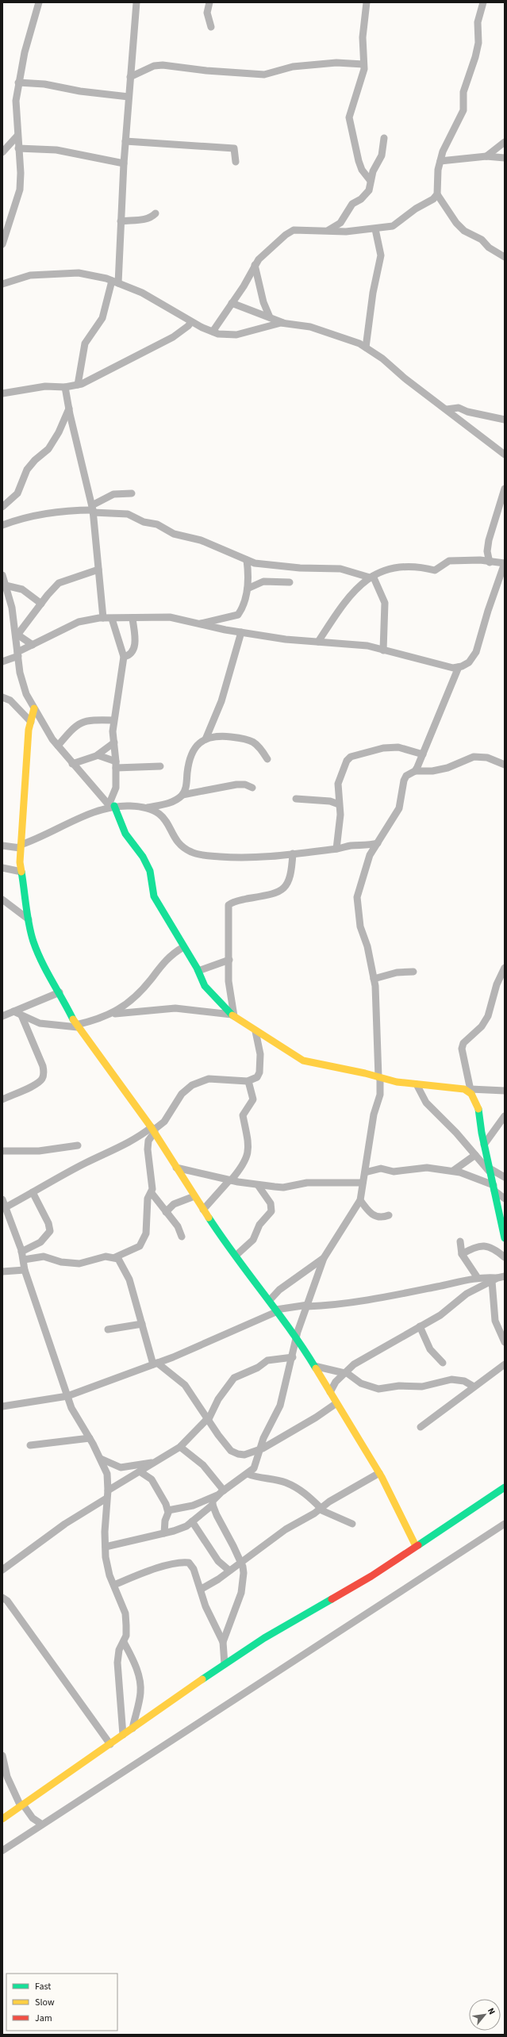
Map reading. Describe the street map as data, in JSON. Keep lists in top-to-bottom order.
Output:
{
  "legend": ["Fast", "Slow", "Jam"],
  "north": "top right"
}
